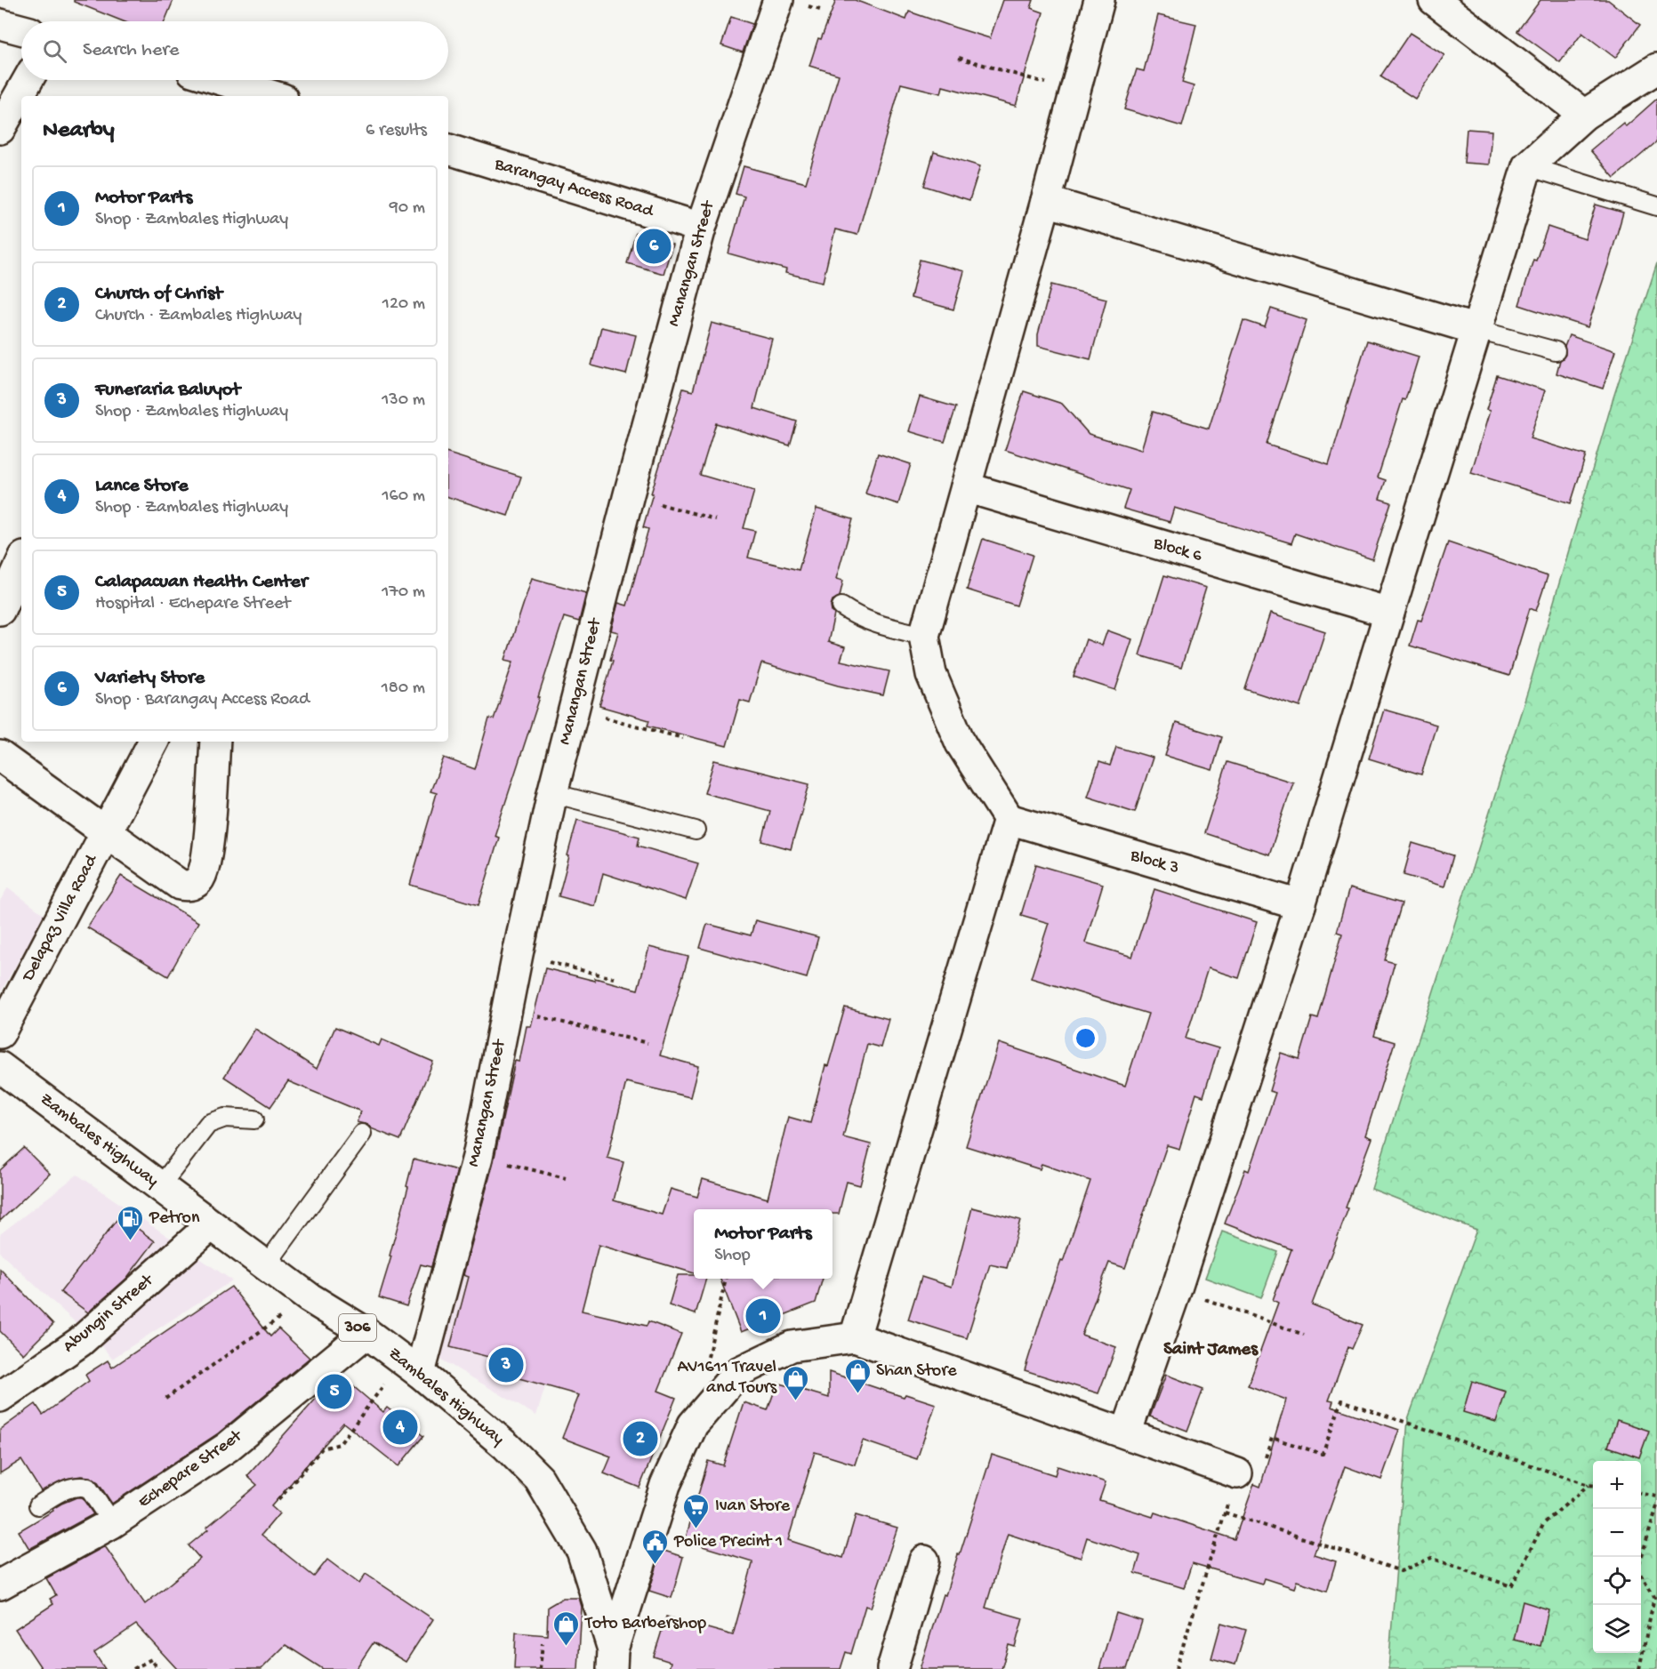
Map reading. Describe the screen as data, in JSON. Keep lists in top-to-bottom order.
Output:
{
  "streets": {
    "street": [
      "Barangay Access Road",
      "Manangan Street",
      "Block 6",
      "Block 3",
      "Delapaz Villa Road",
      "Zambales Highway",
      "Abungin Street",
      "306",
      "Echepare Street"
    ]
  },
  "crossings": [
    ["Barangay Access Road", "Manangan Street"],
    ["Manangan Street", "Zambales Highway"],
    ["Zambales Highway", "Abungin Street"],
    ["Zambales Highway", "Echepare Street"]
  ],
  "districts": ["Saint James"],
  "places": {
    "fuel station": ["Petron"],
    "shop": ["Shan Store", "AV1611 Travel and Tours", "Toto Barbershop"],
    "supermarket": ["Ivan Store"],
    "public building": ["Police Precint 1"]
  },
  "page": {
    "search": "Search here",
    "heading": ["Nearby", "6 results"],
    "list": [
      {
        "mark": "1",
        "name": "Motor Parts",
        "note": "Shop · Zambales Highway",
        "value": "90 m"
      },
      {
        "mark": "2",
        "name": "Church of Christ",
        "note": "Church · Zambales Highway",
        "value": "120 m"
      },
      {
        "mark": "3",
        "name": "Funeraria Baluyot",
        "note": "Shop · Zambales Highway",
        "value": "130 m"
      },
      {
        "mark": "4",
        "name": "Lance Store",
        "note": "Shop · Zambales Highway",
        "value": "160 m"
      },
      {
        "mark": "5",
        "name": "Calapacuan Health Center",
        "note": "Hospital · Echepare Street",
        "value": "170 m"
      },
      {
        "mark": "6",
        "name": "Variety Store",
        "note": "Shop · Barangay Access Road",
        "value": "180 m"
      }
    ],
    "pins": [
      "6",
      "1",
      "3",
      "5",
      "4",
      "2"
    ],
    "popup": ["Motor Parts", "Shop"],
    "map_buttons": ["+", "−"]
  }
}
